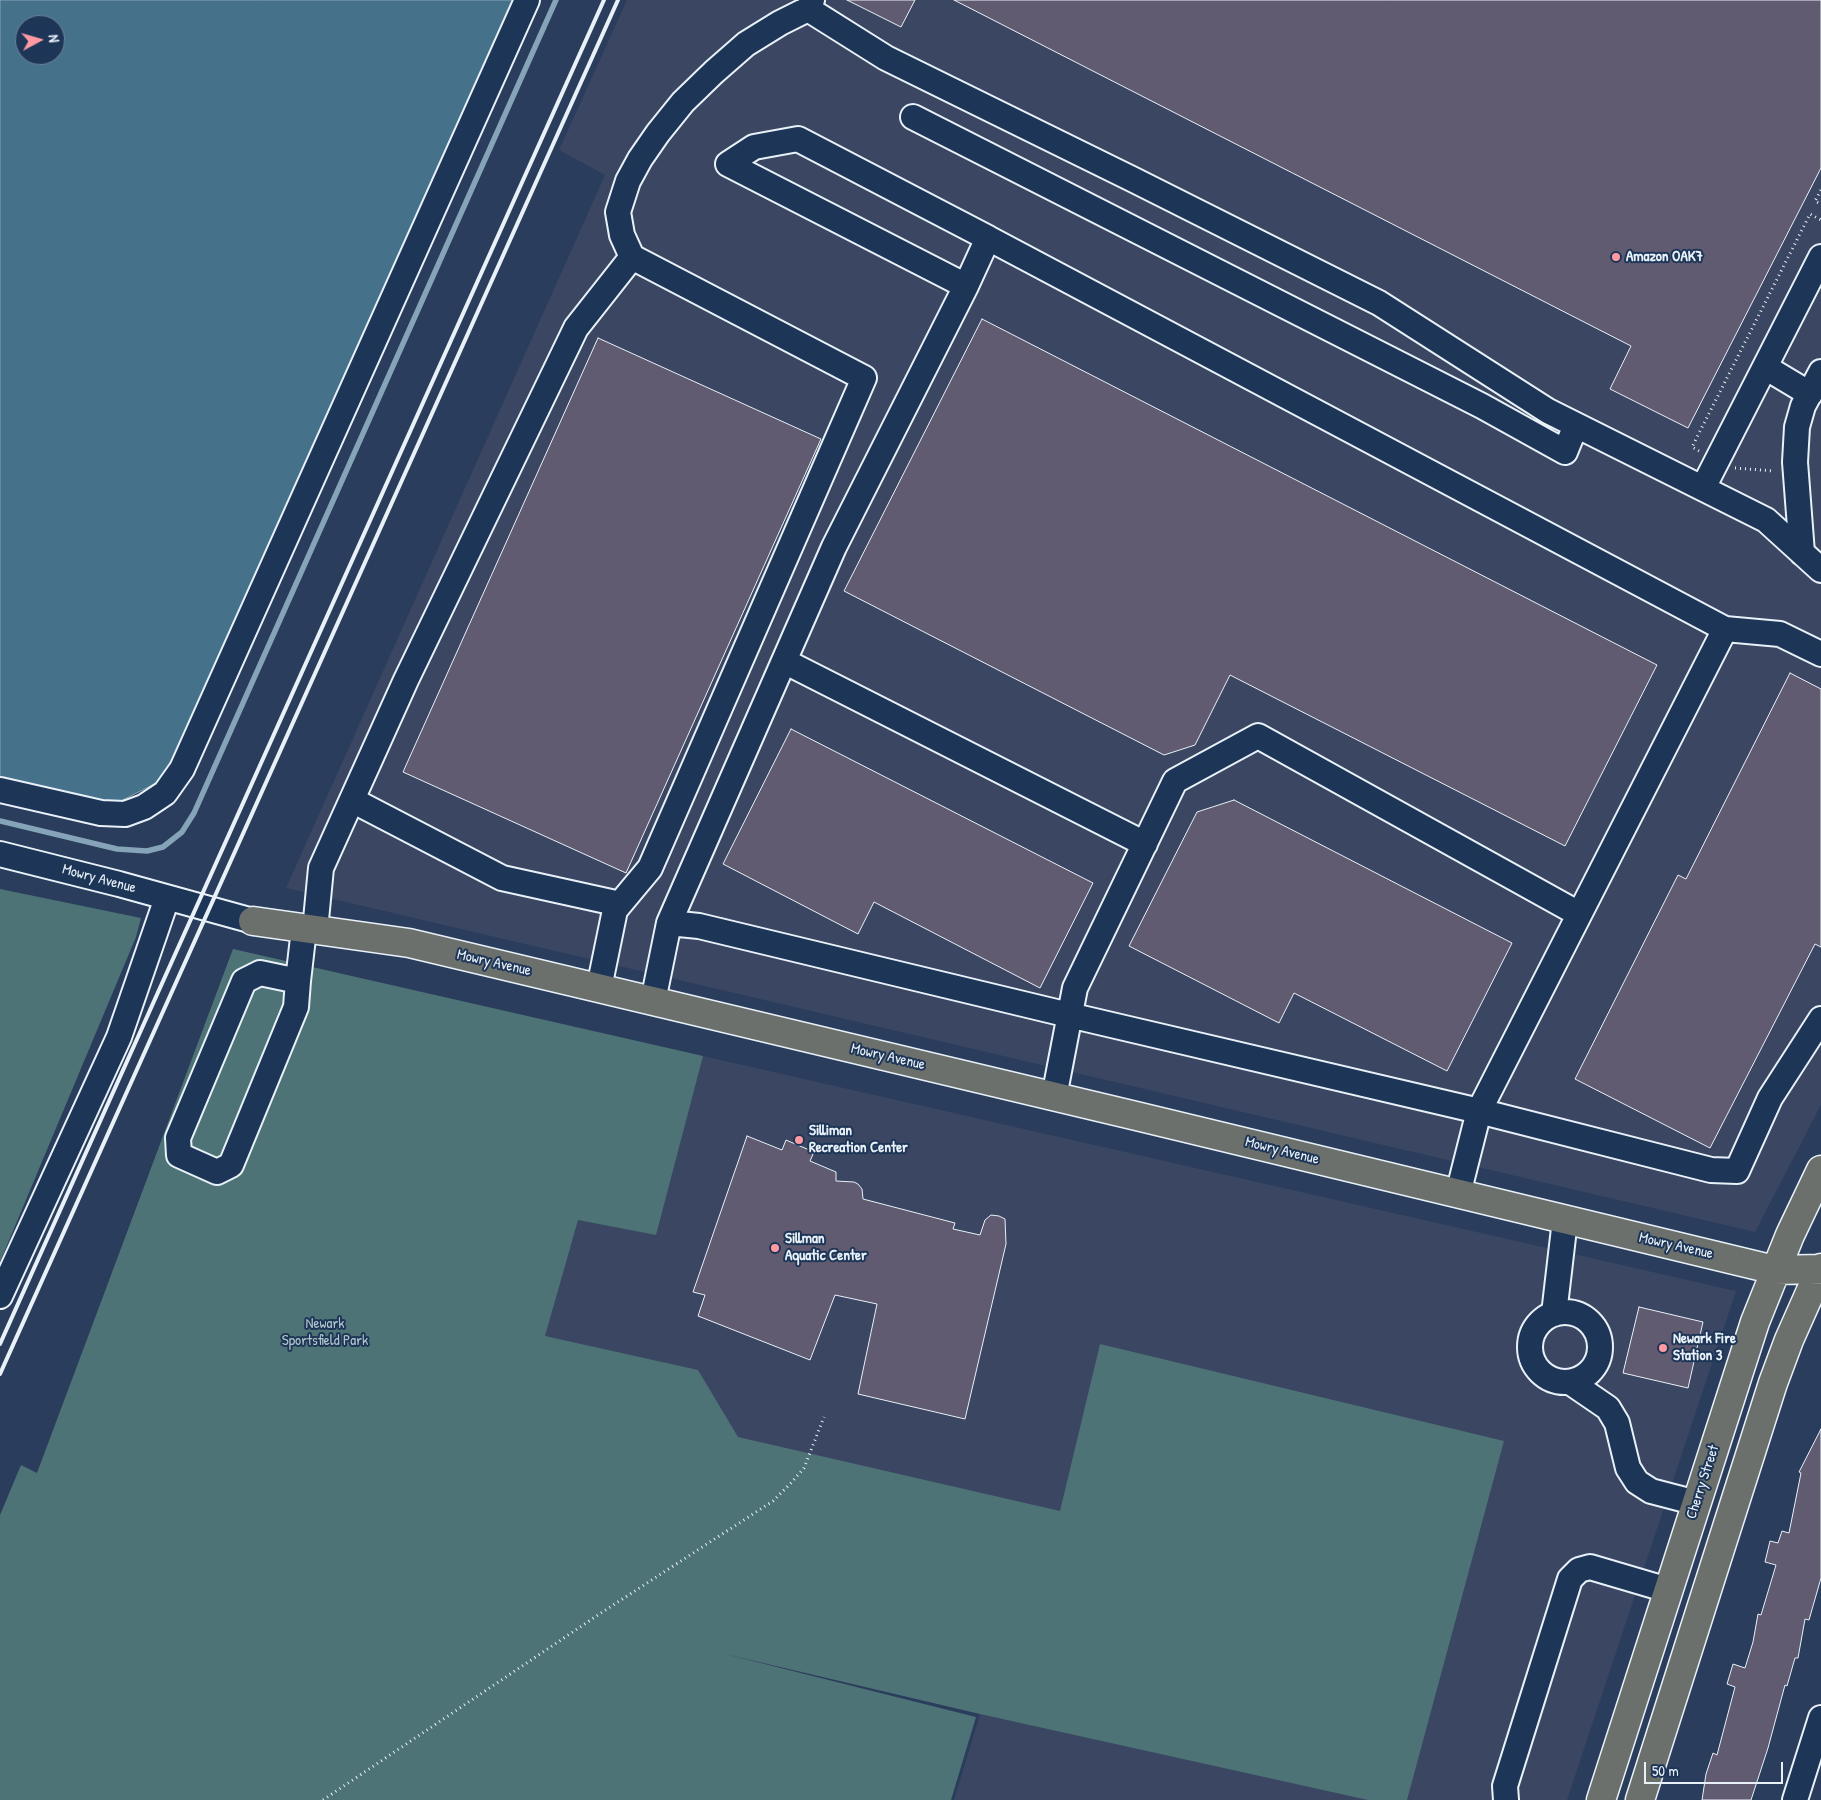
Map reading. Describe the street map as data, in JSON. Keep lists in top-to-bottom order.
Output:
{
  "streets": {
    "main road": ["Mowry Avenue", "Cherry Street"]
  },
  "crossings": [
    ["Mowry Avenue", "Cherry Street"]
  ],
  "parks": ["Newark Sportsfield Park"],
  "places": [
    "Amazon OAK7",
    "Silliman Recreation Center",
    "Sillman Aquatic Center",
    "Newark Fire Station 3"
  ],
  "scale_bar": "50 m",
  "north": "right"
}
